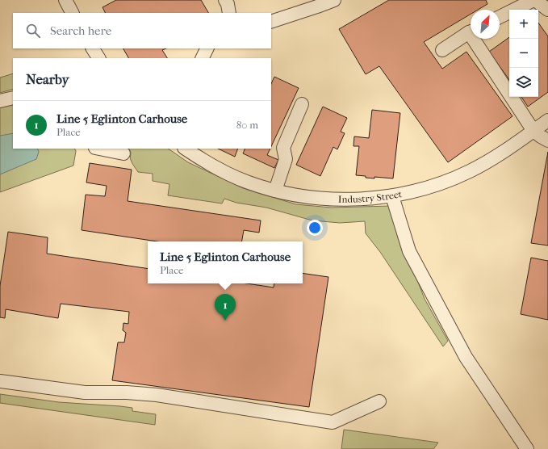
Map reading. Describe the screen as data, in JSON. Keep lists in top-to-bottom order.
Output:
{
  "streets": {
    "street": ["Industry Street"]
  },
  "north": "top right",
  "page": {
    "map_buttons": ["+", "−"],
    "search": "Search here",
    "heading": "Nearby",
    "list": [
      {
        "mark": "1",
        "name": "Line 5 Eglinton Carhouse",
        "note": "Place",
        "value": "80 m"
      }
    ],
    "popup": ["Line 5 Eglinton Carhouse", "Place"],
    "pins": "1"
  }
}
